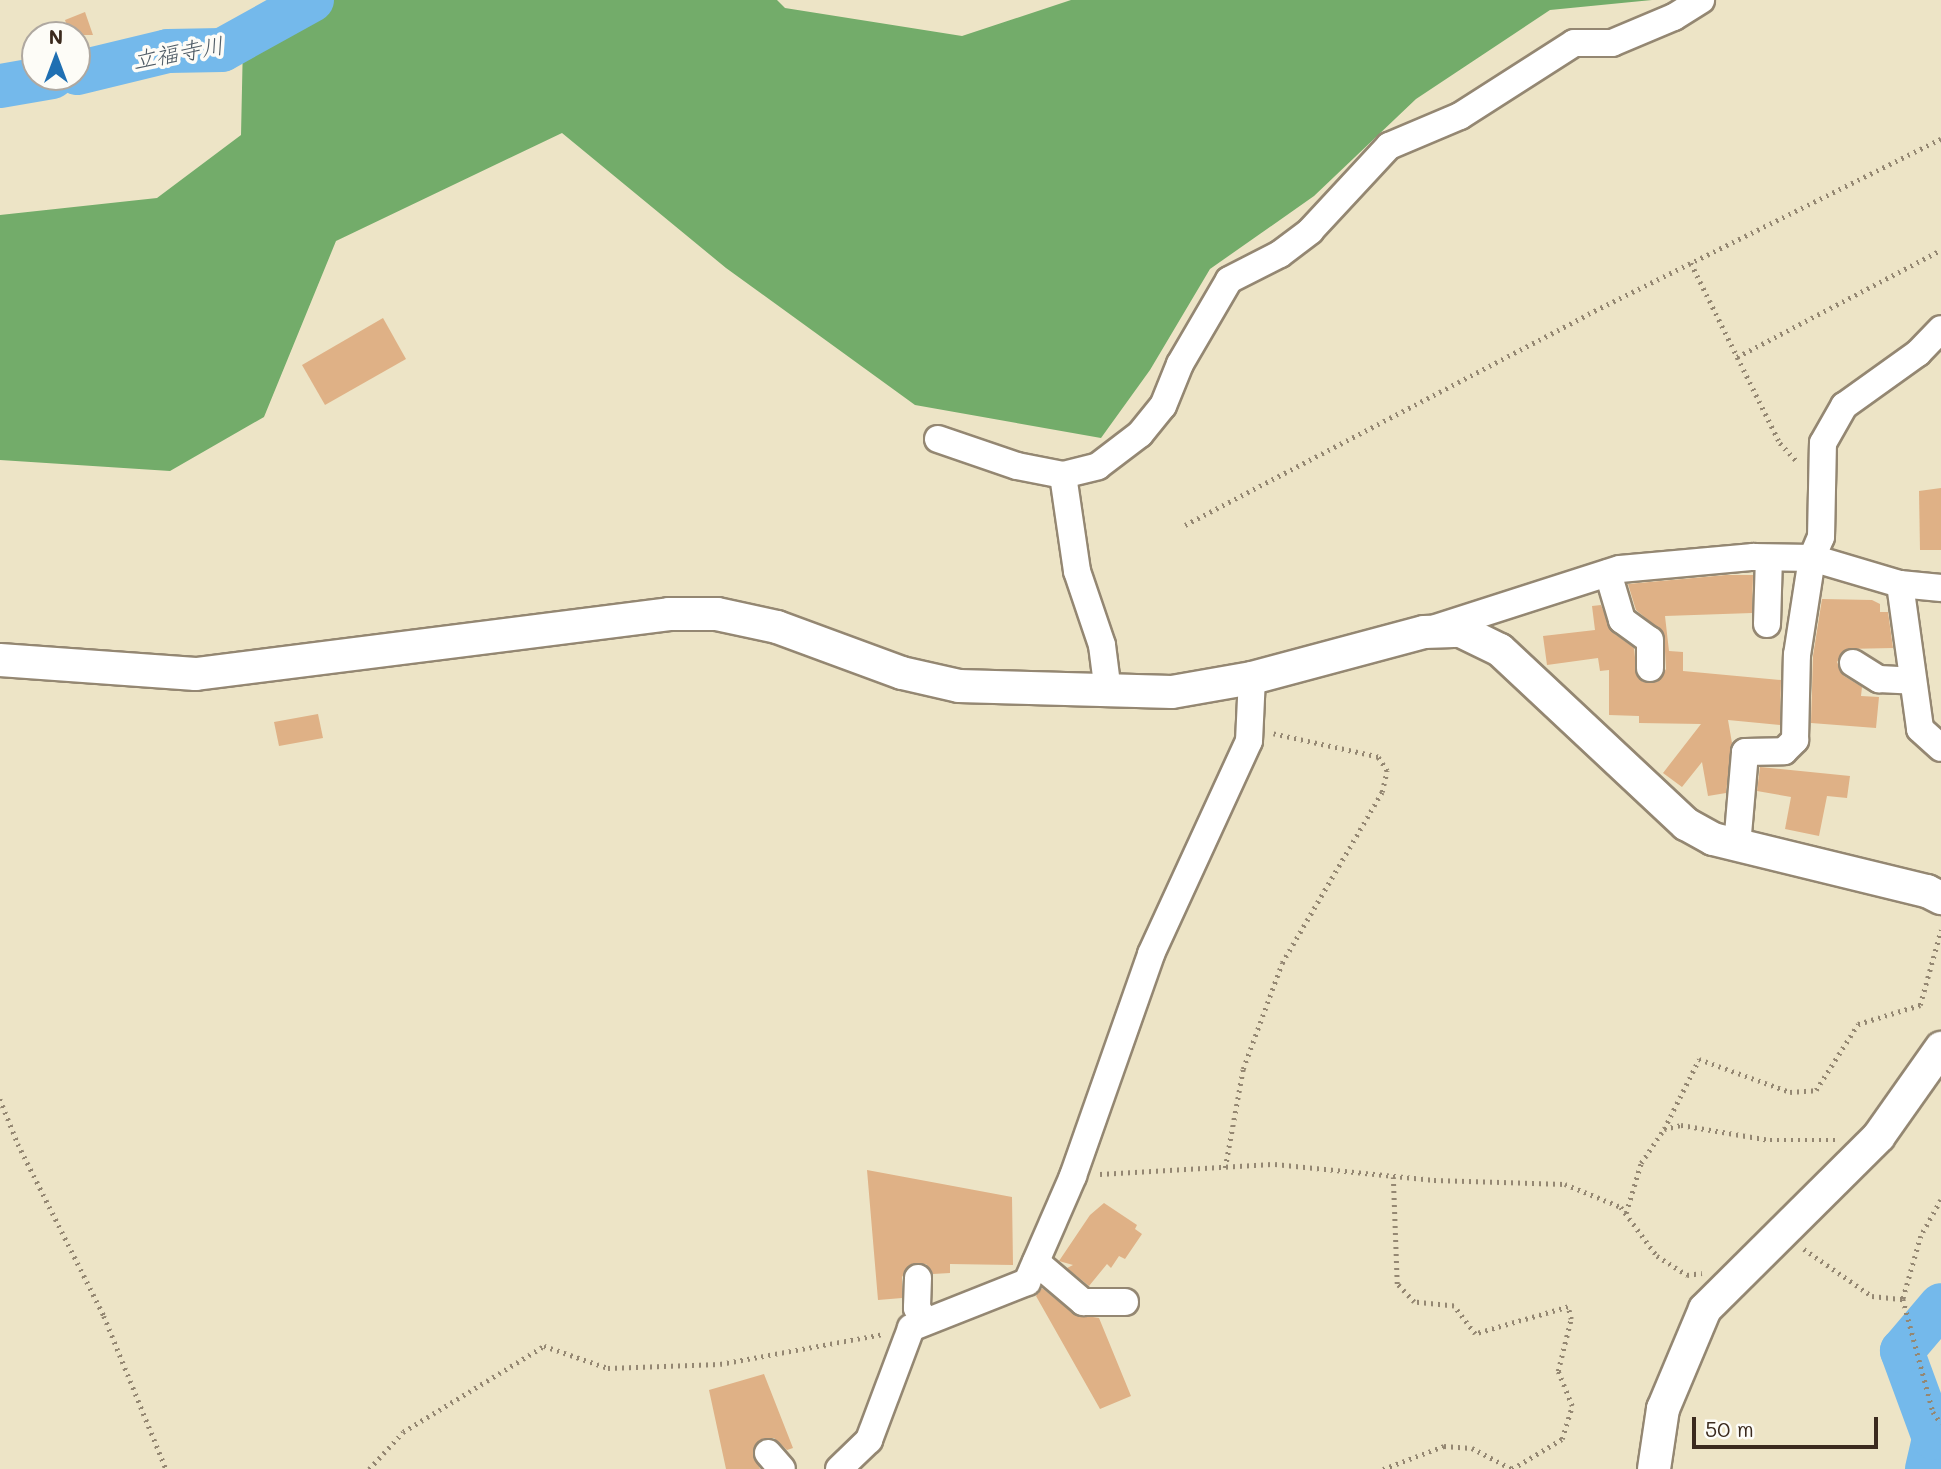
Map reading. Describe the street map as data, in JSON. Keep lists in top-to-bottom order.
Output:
{
  "water": ["立福寺川"],
  "scale_bar": "50 m",
  "north": "top"
}
